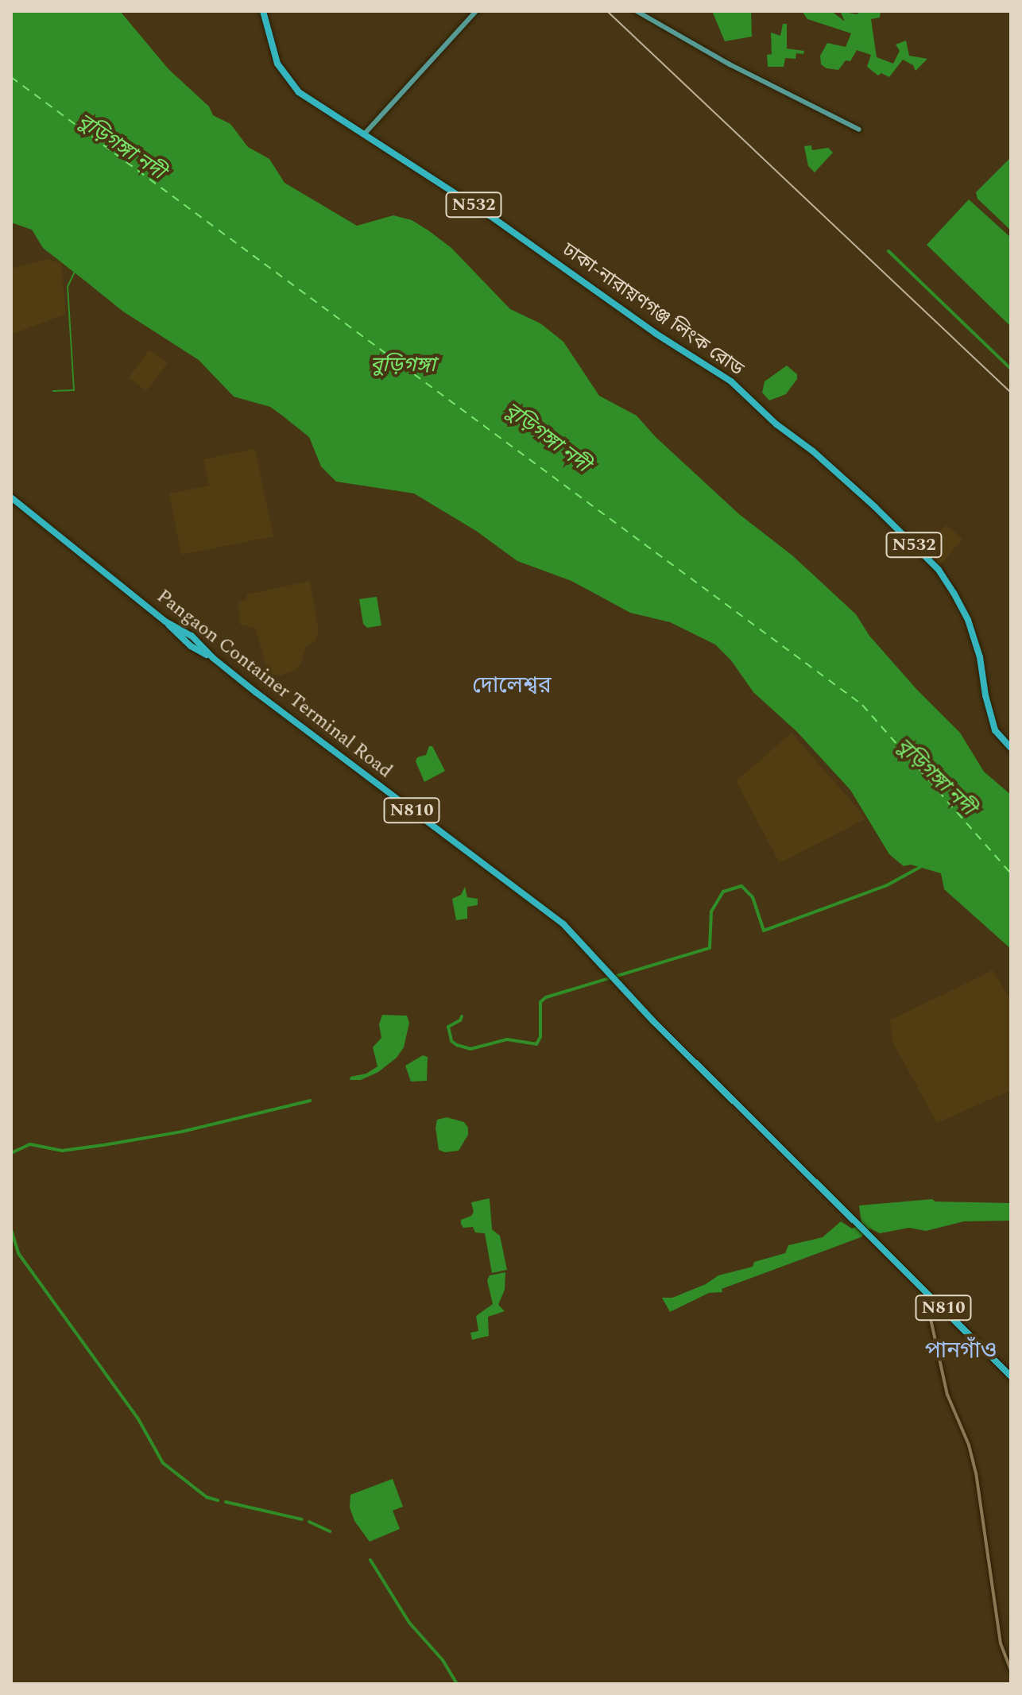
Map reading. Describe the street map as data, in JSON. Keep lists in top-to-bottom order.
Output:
{
  "streets": {
    "highway": [
      "N532",
      "ঢাকা-নারায়ণগঞ্জ লিংক রোড",
      "Pangaon Container Terminal Road",
      "N810"
    ]
  },
  "crossings": [
    ["Pangaon Container Terminal Road", "N810"]
  ],
  "districts": ["দোলেশ্বর", "পানগাঁও"],
  "water": ["বুড়িগঙ্গা নদী", "বুড়িগঙ্গা"]
}
